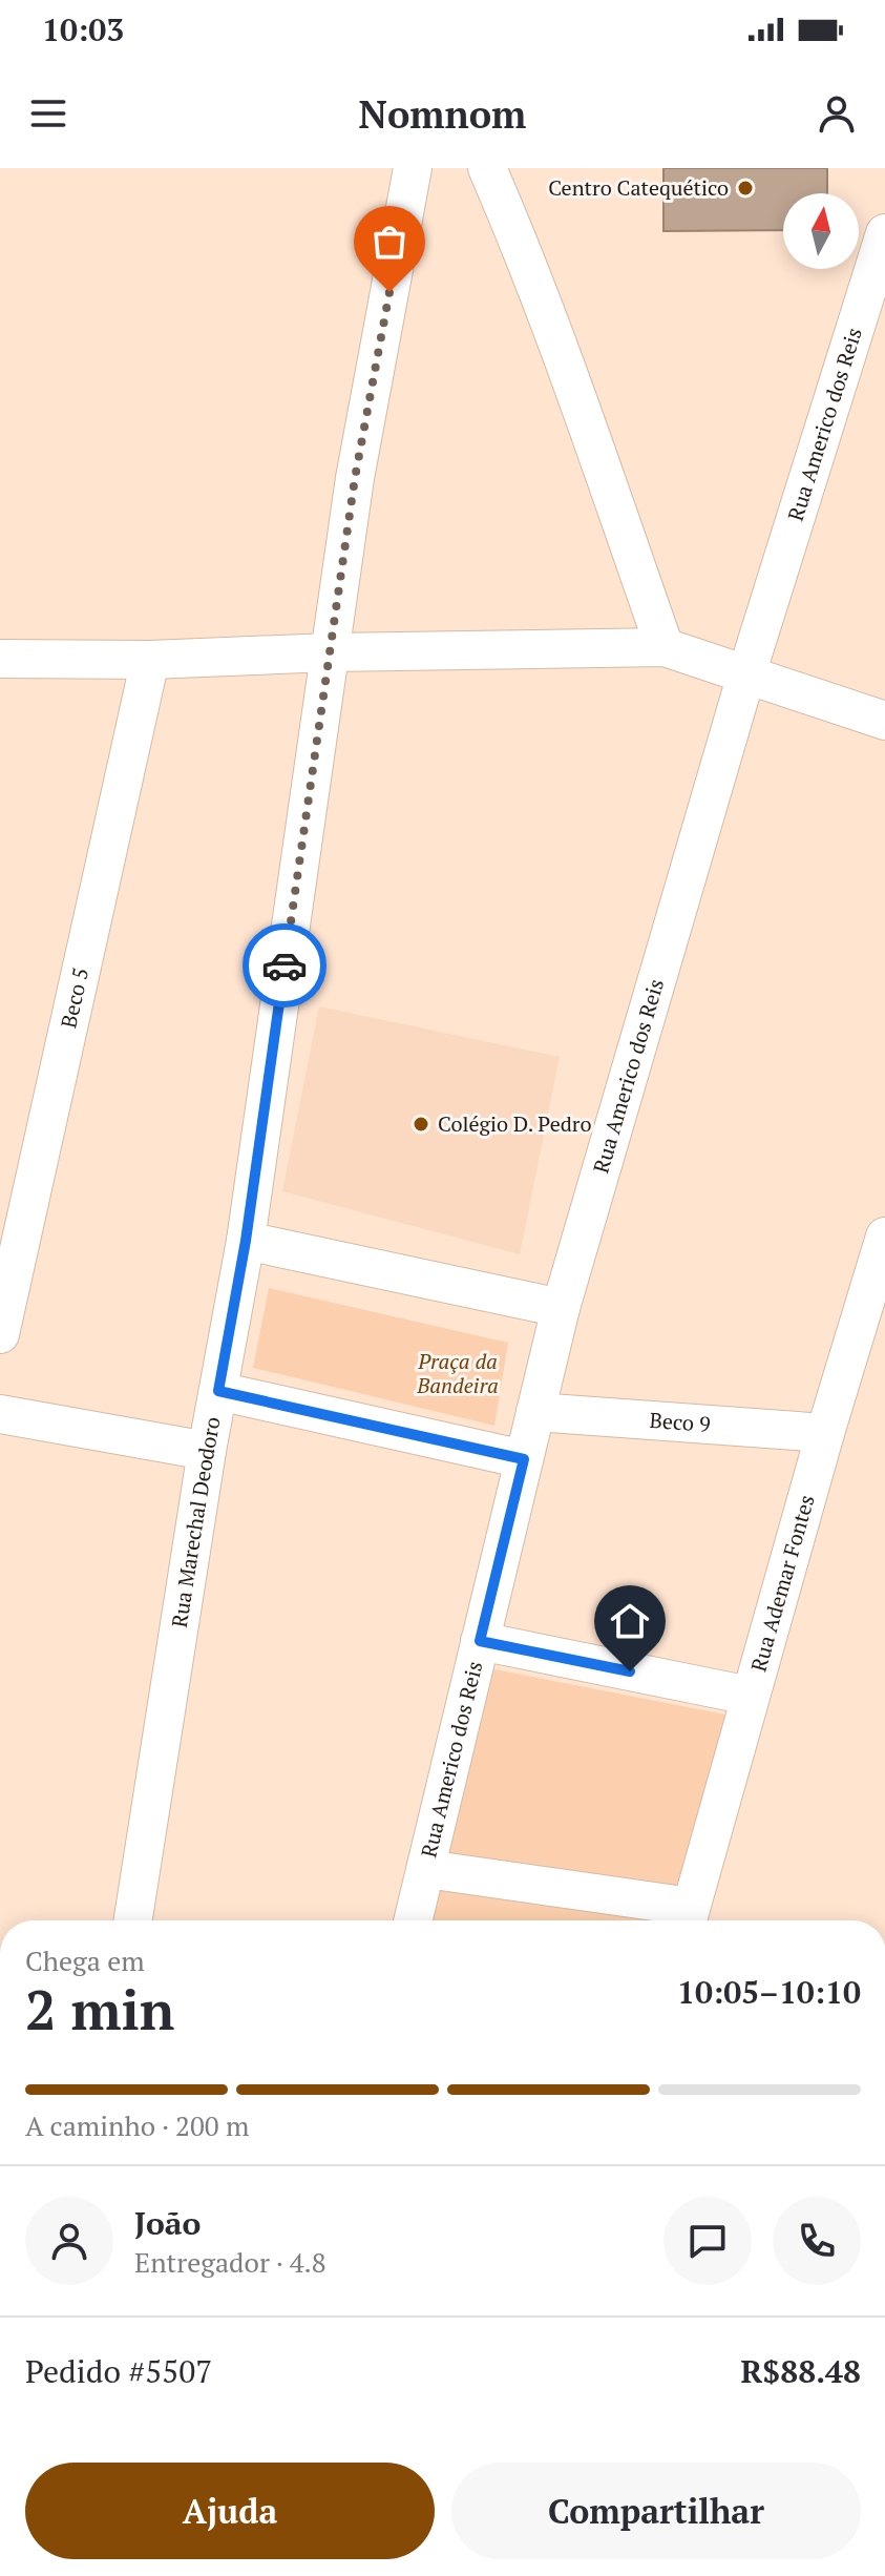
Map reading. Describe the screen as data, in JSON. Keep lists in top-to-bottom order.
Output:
{
  "streets": {
    "street": [
      "Rua Americo dos Reis",
      "Beco 5",
      "Beco 9",
      "Rua Marechal Deodoro",
      "Rua Ademar Fontes"
    ]
  },
  "crossings": [
    ["Rua Americo dos Reis", "Beco 9"],
    ["Beco 9", "Rua Ademar Fontes"]
  ],
  "parks": ["Praça da Bandeira"],
  "places": ["Centro Catequético", "Colégio D. Pedro"],
  "north": "top",
  "page": {
    "status": "10:03",
    "header": "Nomnom",
    "heading": ["2 min", "Chega em", "10:05–10:10"],
    "panel": [
      "João",
      "Entregador · 4.8",
      "Pedido #5507",
      "R$88.48"
    ],
    "bar": "A caminho · 200 m",
    "buttons": ["Ajuda", "Compartilhar"]
  }
}
